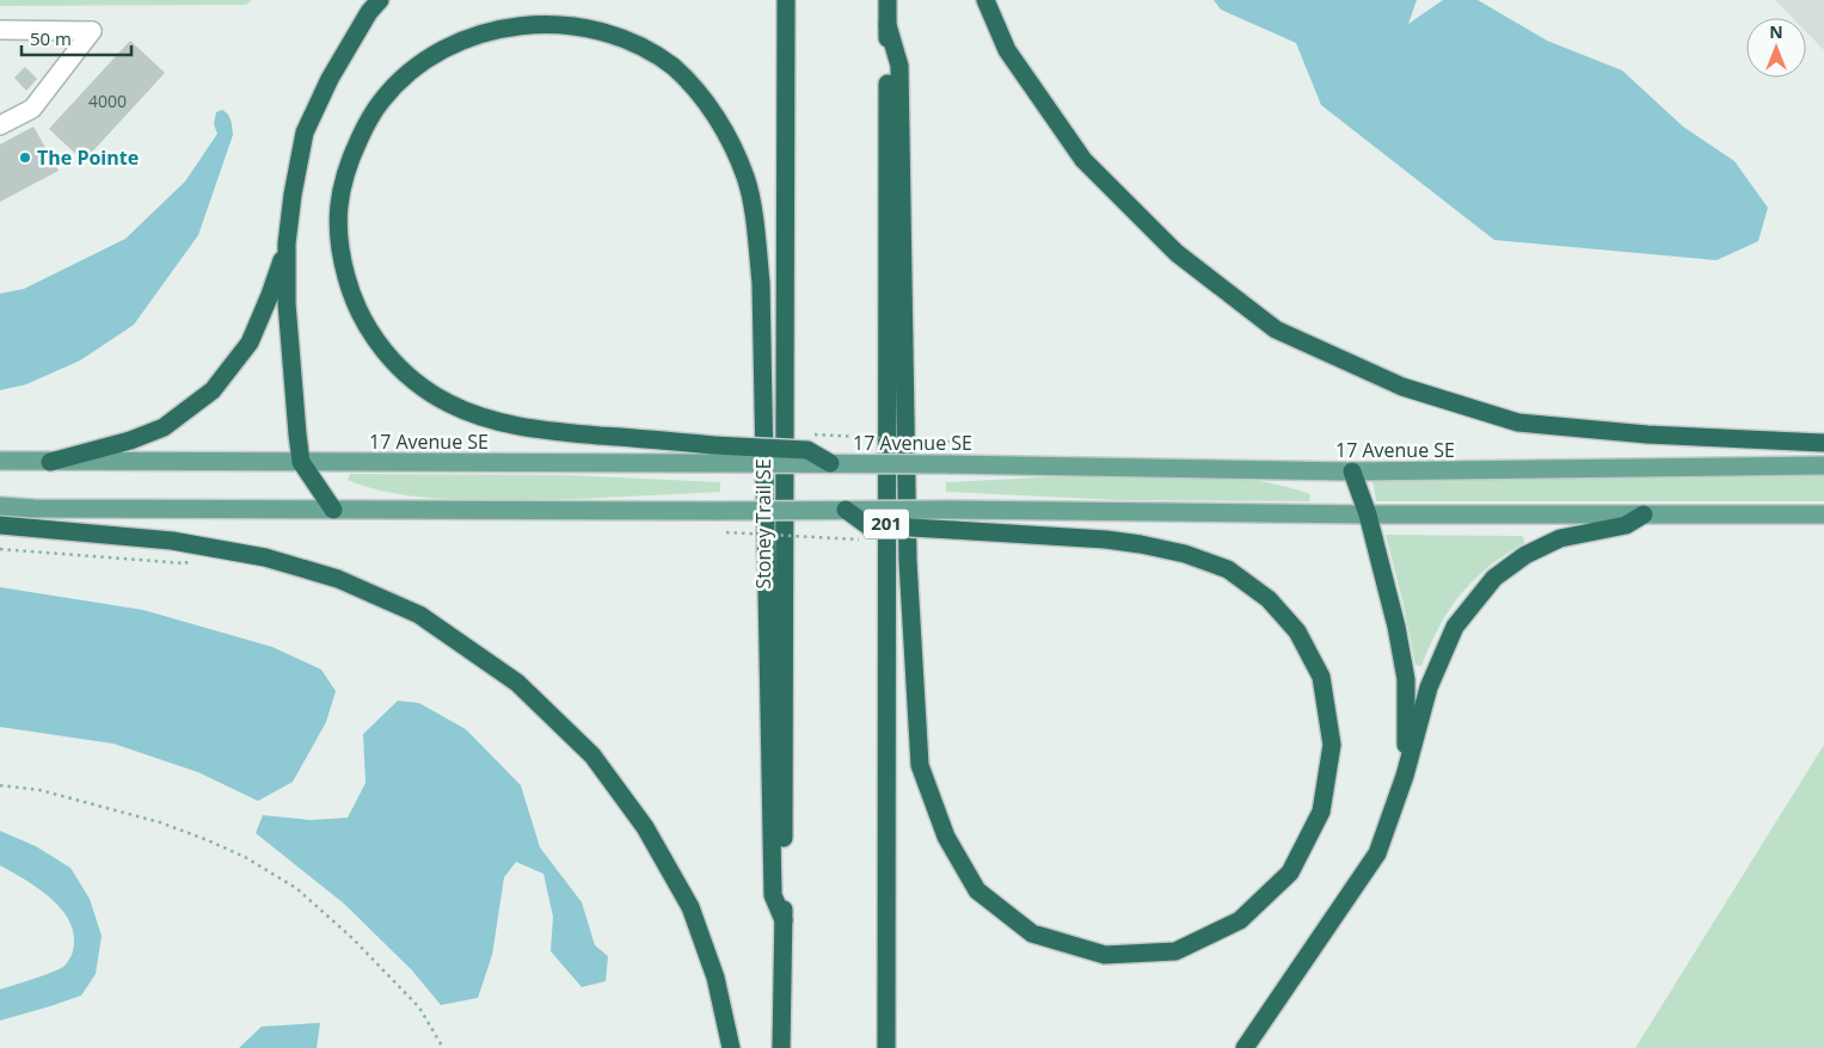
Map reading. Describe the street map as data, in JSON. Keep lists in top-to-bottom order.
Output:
{
  "streets": {
    "highway": ["Stoney Trail SE", "201"],
    "main road": ["17 Avenue SE"]
  },
  "places": ["The Pointe"],
  "house_numbers": ["4000"],
  "scale_bar": "50 m",
  "north": "top"
}
